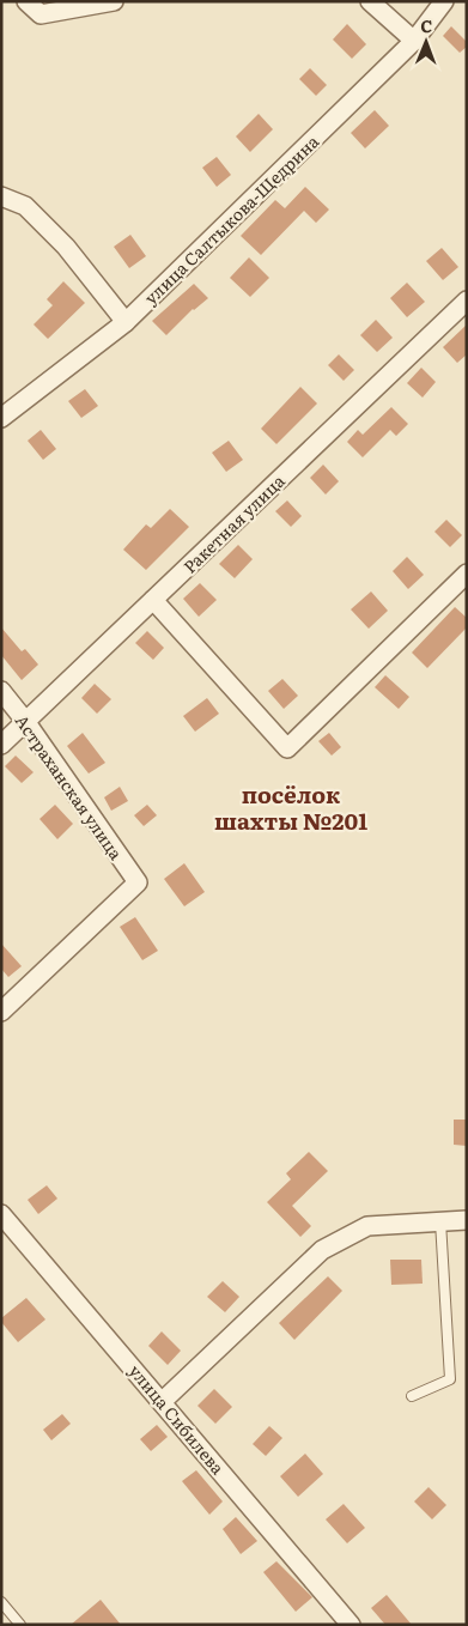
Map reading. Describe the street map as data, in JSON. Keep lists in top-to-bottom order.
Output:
{
  "streets": {
    "street": [
      "улица Салтыкова-Щедрина",
      "Ракетная улица",
      "Астраханская улица",
      "улица Сибилева"
    ]
  },
  "crossings": [
    ["Ракетная улица", "Астраханская улица"]
  ],
  "districts": ["посёлок шахты №201"],
  "north": "top"
}
